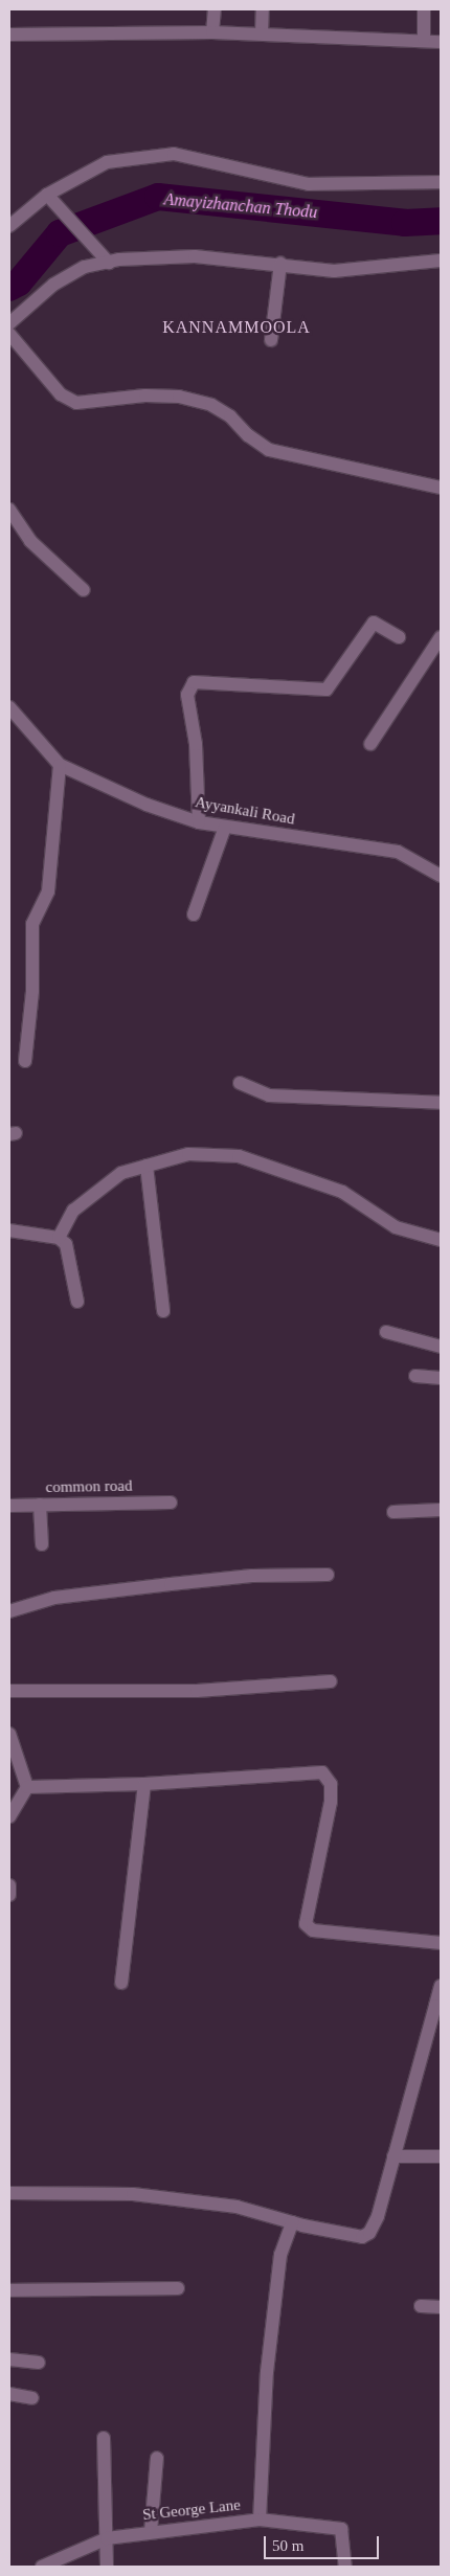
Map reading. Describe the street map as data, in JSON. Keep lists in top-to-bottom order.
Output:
{
  "streets": {
    "street": ["Ayyankali Road", "common road", "St George Lane"]
  },
  "districts": ["KANNAMMOOLA"],
  "water": ["Amayizhanchan Thodu"],
  "scale_bar": "50 m"
}
